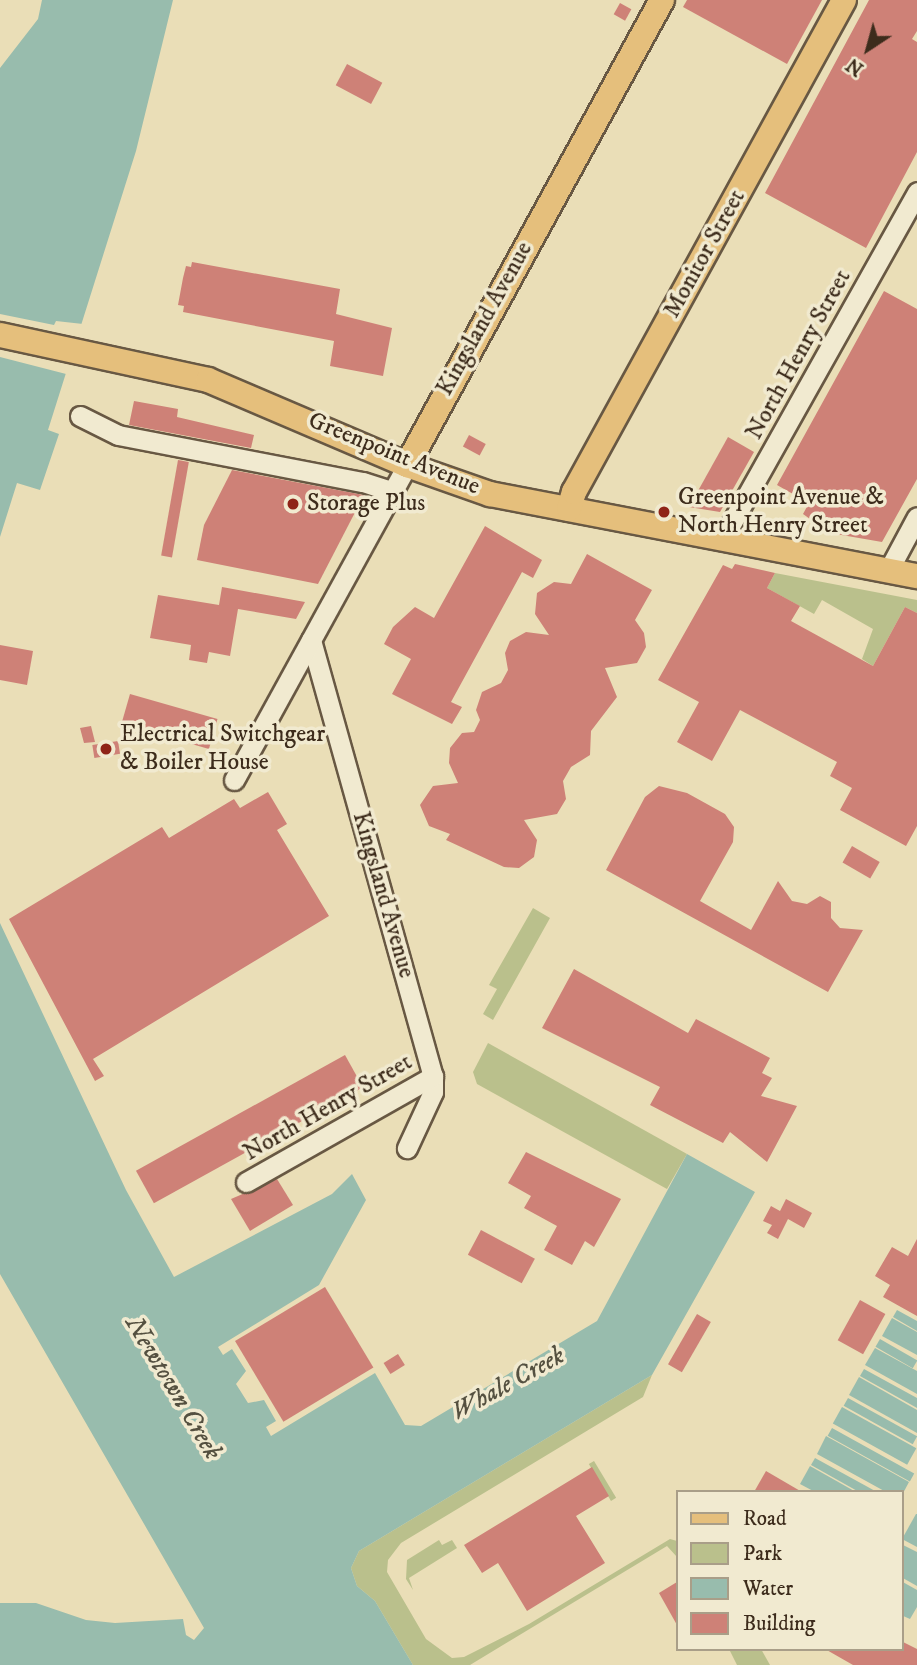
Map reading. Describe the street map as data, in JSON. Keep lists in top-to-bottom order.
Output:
{
  "streets": {
    "main road": ["Monitor Street", "Kingsland Avenue", "Greenpoint Avenue"],
    "street": ["North Henry Street"]
  },
  "crossings": [
    ["Monitor Street", "Greenpoint Avenue"],
    ["Kingsland Avenue", "North Henry Street"],
    ["Kingsland Avenue", "Greenpoint Avenue"],
    ["North Henry Street", "Greenpoint Avenue"]
  ],
  "water": ["Whale Creek", "Newtown Creek"],
  "places": ["Storage Plus", "Greenpoint Avenue & North Henry Street", "Electrical Switchgear & Boiler House"],
  "legend": [
    "Road",
    "Park",
    "Water",
    "Building"
  ],
  "north": "bottom left"
}
